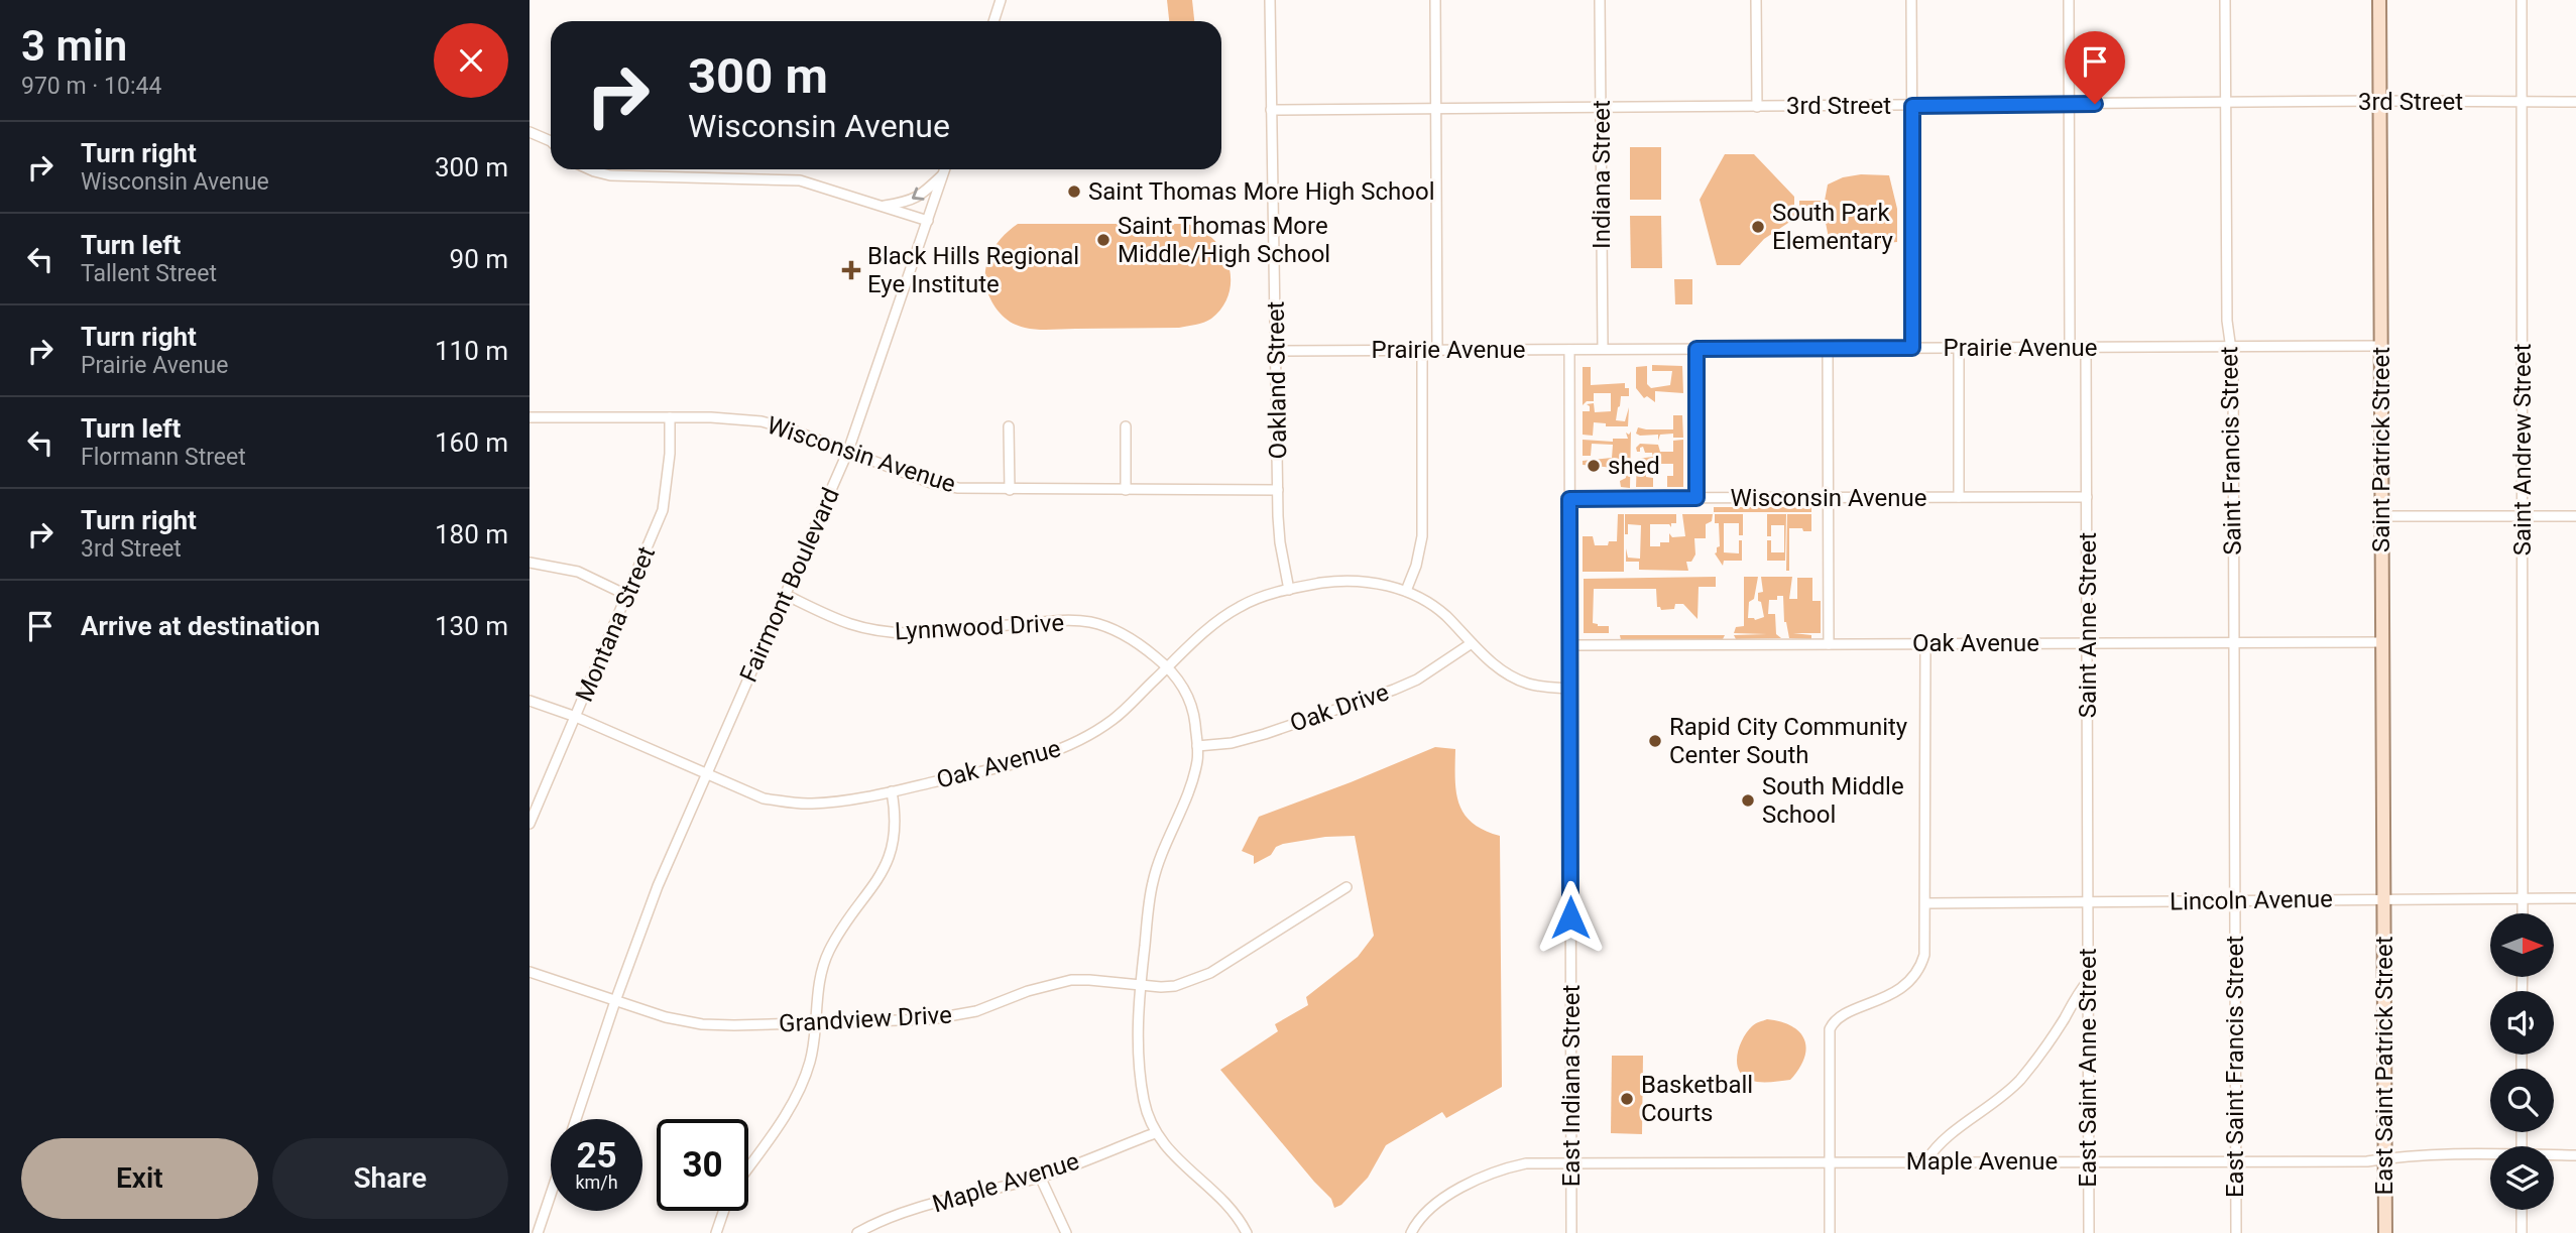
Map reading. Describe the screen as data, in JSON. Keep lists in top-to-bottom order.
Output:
{
  "streets": {
    "main road": ["Saint Patrick Street", "East Saint Patrick Street"],
    "street": [
      "3rd Street",
      "Indiana Street",
      "Prairie Avenue",
      "Oakland Street",
      "Saint Andrew Street",
      "Saint Francis Street",
      "Wisconsin Avenue",
      "Fairmont Boulevard",
      "Montana Street",
      "Saint Anne Street",
      "Lynnwood Drive",
      "Oak Avenue",
      "Oak Drive",
      "Lincoln Avenue",
      "Grandview Drive",
      "East Saint Francis Street",
      "East Saint Anne Street",
      "East Indiana Street",
      "Maple Avenue"
    ]
  },
  "crossings": [
    ["3rd Street", "Indiana Street"],
    ["3rd Street", "Oakland Street"],
    ["3rd Street", "Saint Patrick Street"],
    ["3rd Street", "Saint Andrew Street"],
    ["3rd Street", "Saint Francis Street"],
    ["Indiana Street", "Prairie Avenue"],
    ["Prairie Avenue", "Oakland Street"],
    ["Prairie Avenue", "Saint Patrick Street"],
    ["Prairie Avenue", "Saint Francis Street"],
    ["Prairie Avenue", "Saint Anne Street"],
    ["Oakland Street", "Wisconsin Avenue"],
    ["Oakland Street", "Oak Avenue"],
    ["Saint Patrick Street", "Oak Avenue"],
    ["Saint Patrick Street", "Lincoln Avenue"],
    ["Saint Patrick Street", "East Saint Patrick Street"],
    ["Saint Andrew Street", "Lincoln Avenue"],
    ["Saint Francis Street", "Oak Avenue"],
    ["Saint Francis Street", "Lincoln Avenue"],
    ["Saint Francis Street", "East Saint Francis Street"],
    ["Wisconsin Avenue", "Fairmont Boulevard"],
    ["Wisconsin Avenue", "Montana Street"],
    ["Wisconsin Avenue", "Saint Anne Street"],
    ["Fairmont Boulevard", "Lynnwood Drive"],
    ["Fairmont Boulevard", "Oak Avenue"],
    ["Fairmont Boulevard", "Grandview Drive"],
    ["Montana Street", "Oak Avenue"],
    ["Saint Anne Street", "Oak Avenue"],
    ["Saint Anne Street", "Lincoln Avenue"],
    ["Saint Anne Street", "East Saint Anne Street"],
    ["Lynnwood Drive", "Oak Avenue"],
    ["Oak Avenue", "Oak Drive"],
    ["Oak Avenue", "East Indiana Street"],
    ["Lincoln Avenue", "East Saint Patrick Street"],
    ["Lincoln Avenue", "East Saint Francis Street"],
    ["Lincoln Avenue", "East Saint Anne Street"],
    ["East Saint Patrick Street", "Maple Avenue"],
    ["East Saint Francis Street", "Maple Avenue"],
    ["East Saint Anne Street", "Maple Avenue"],
    ["East Indiana Street", "Maple Avenue"]
  ],
  "places": {
    "other": [
      "Saint Thomas More High School",
      "South Park Elementary",
      "Saint Thomas More Middle/High School",
      "shed",
      "Rapid City Community Center South",
      "South Middle School",
      "Basketball Courts"
    ],
    "health": ["Black Hills Regional Eye Institute"]
  },
  "north": "right",
  "page": {
    "heading": ["3 min", "970 m · 10:44"],
    "turn": ["300 m", "Wisconsin Avenue"],
    "list": [
      {
        "name": "Turn right",
        "note": "Wisconsin Avenue",
        "value": "300 m"
      },
      {
        "name": "Turn left",
        "note": "Tallent Street",
        "value": "90 m"
      },
      {
        "name": "Turn right",
        "note": "Prairie Avenue",
        "value": "110 m"
      },
      {
        "name": "Turn left",
        "note": "Flormann Street",
        "value": "160 m"
      },
      {
        "name": "Turn right",
        "note": "3rd Street",
        "value": "180 m"
      },
      {
        "name": "Arrive at destination",
        "value": "130 m"
      }
    ],
    "speed": "25 km/h",
    "limit": "30",
    "buttons": ["Exit", "Share"]
  }
}
